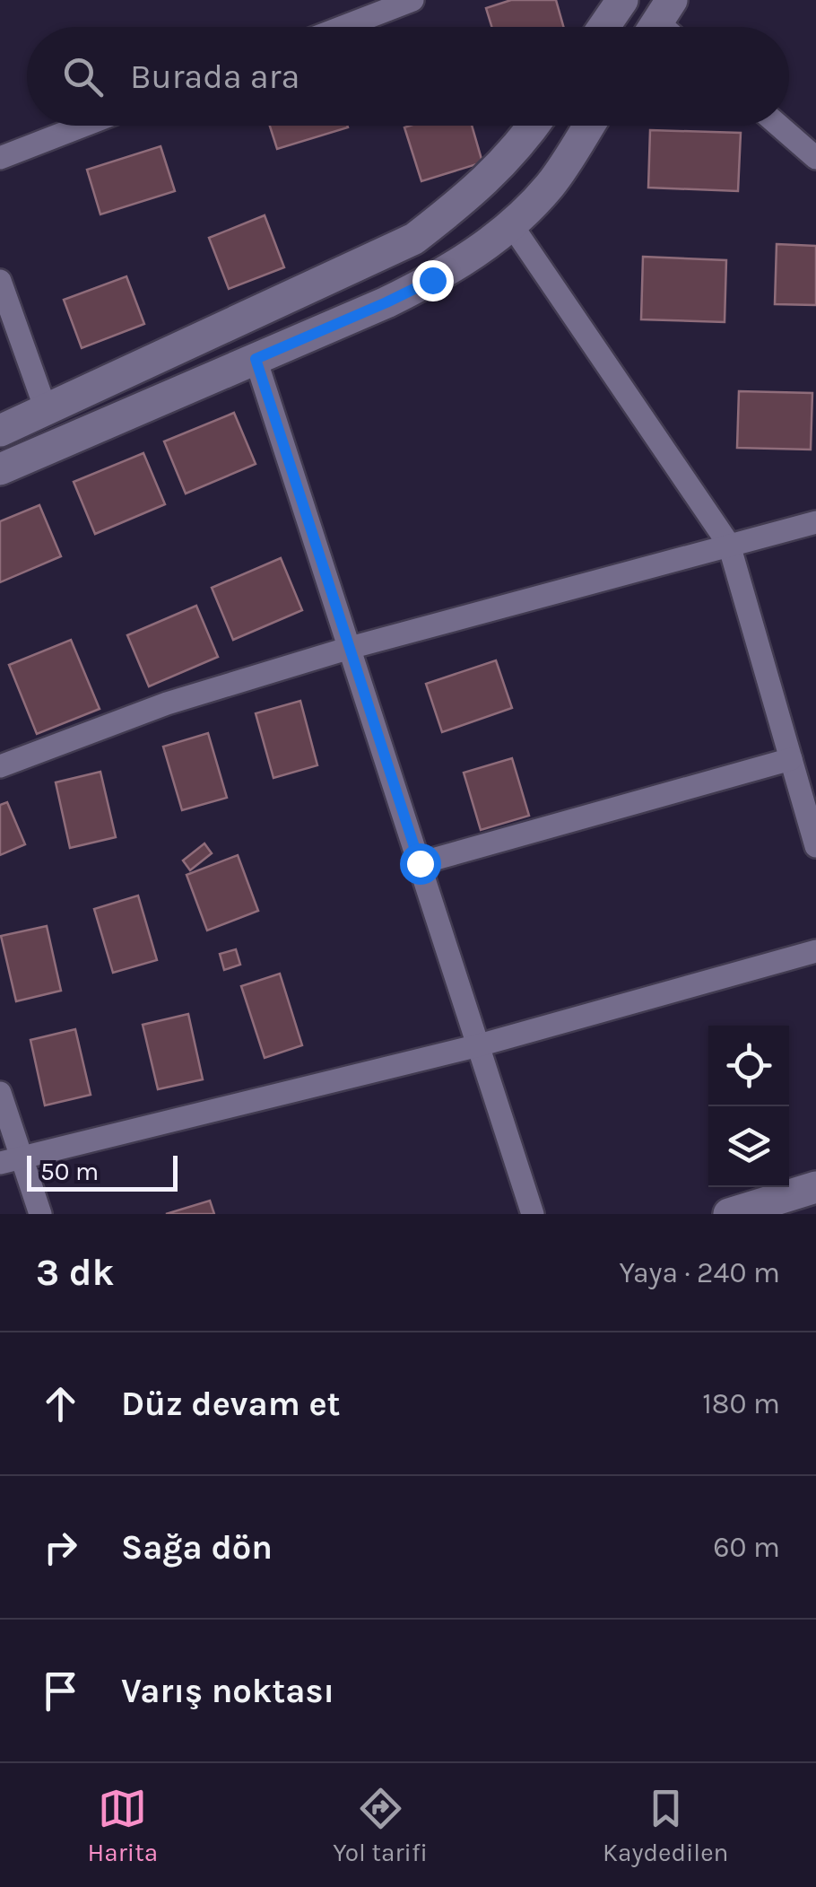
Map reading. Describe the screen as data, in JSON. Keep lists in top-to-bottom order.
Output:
{
  "scale_bar": "50 m",
  "page": {
    "search": "Burada ara",
    "scale": "50 m",
    "heading": ["3 dk", "Yaya · 240 m"],
    "list": [
      ["Düz devam et", "180 m"],
      ["Sağa dön", "60 m"],
      "Varış noktası"
    ],
    "nav": ["Harita", "Yol tarifi", "Kaydedilen"]
  }
}
